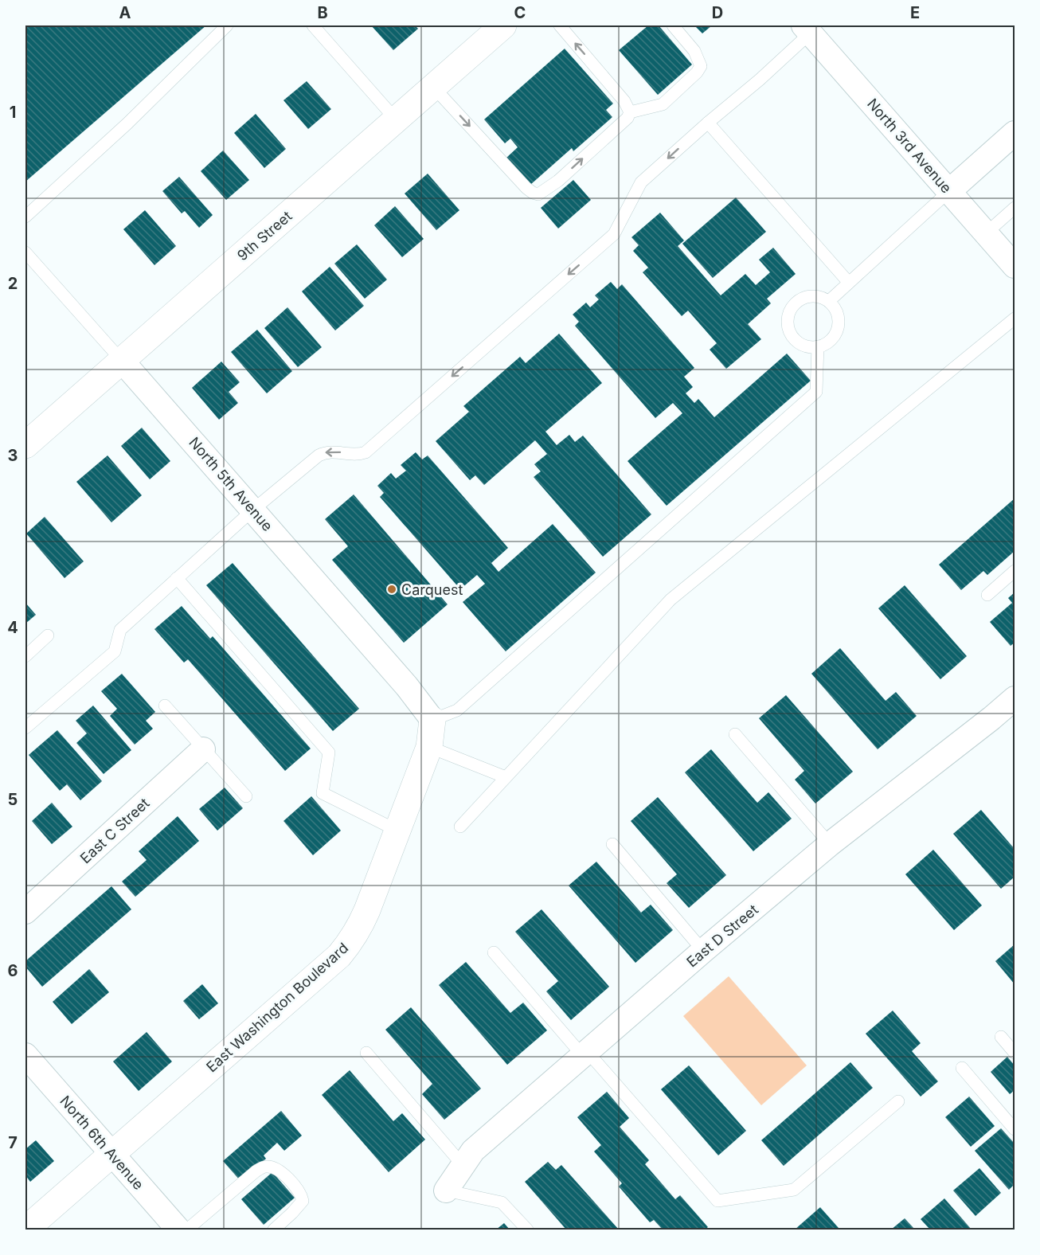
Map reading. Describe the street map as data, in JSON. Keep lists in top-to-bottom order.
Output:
{
  "streets": {
    "street": [
      "North 3rd Avenue",
      "9th Street",
      "North 5th Avenue",
      "East C Street",
      "East D Street",
      "East Washington Boulevard",
      "North 6th Avenue"
    ]
  },
  "crossings": [
    ["9th Street", "North 5th Avenue"],
    ["North 5th Avenue", "East Washington Boulevard"],
    ["East Washington Boulevard", "North 6th Avenue"]
  ],
  "places": ["Carquest"],
  "grid": {
    "columns": [
      "A",
      "B",
      "C",
      "D",
      "E"
    ],
    "rows": [
      "1",
      "2",
      "3",
      "4",
      "5",
      "6",
      "7"
    ]
  }
}
